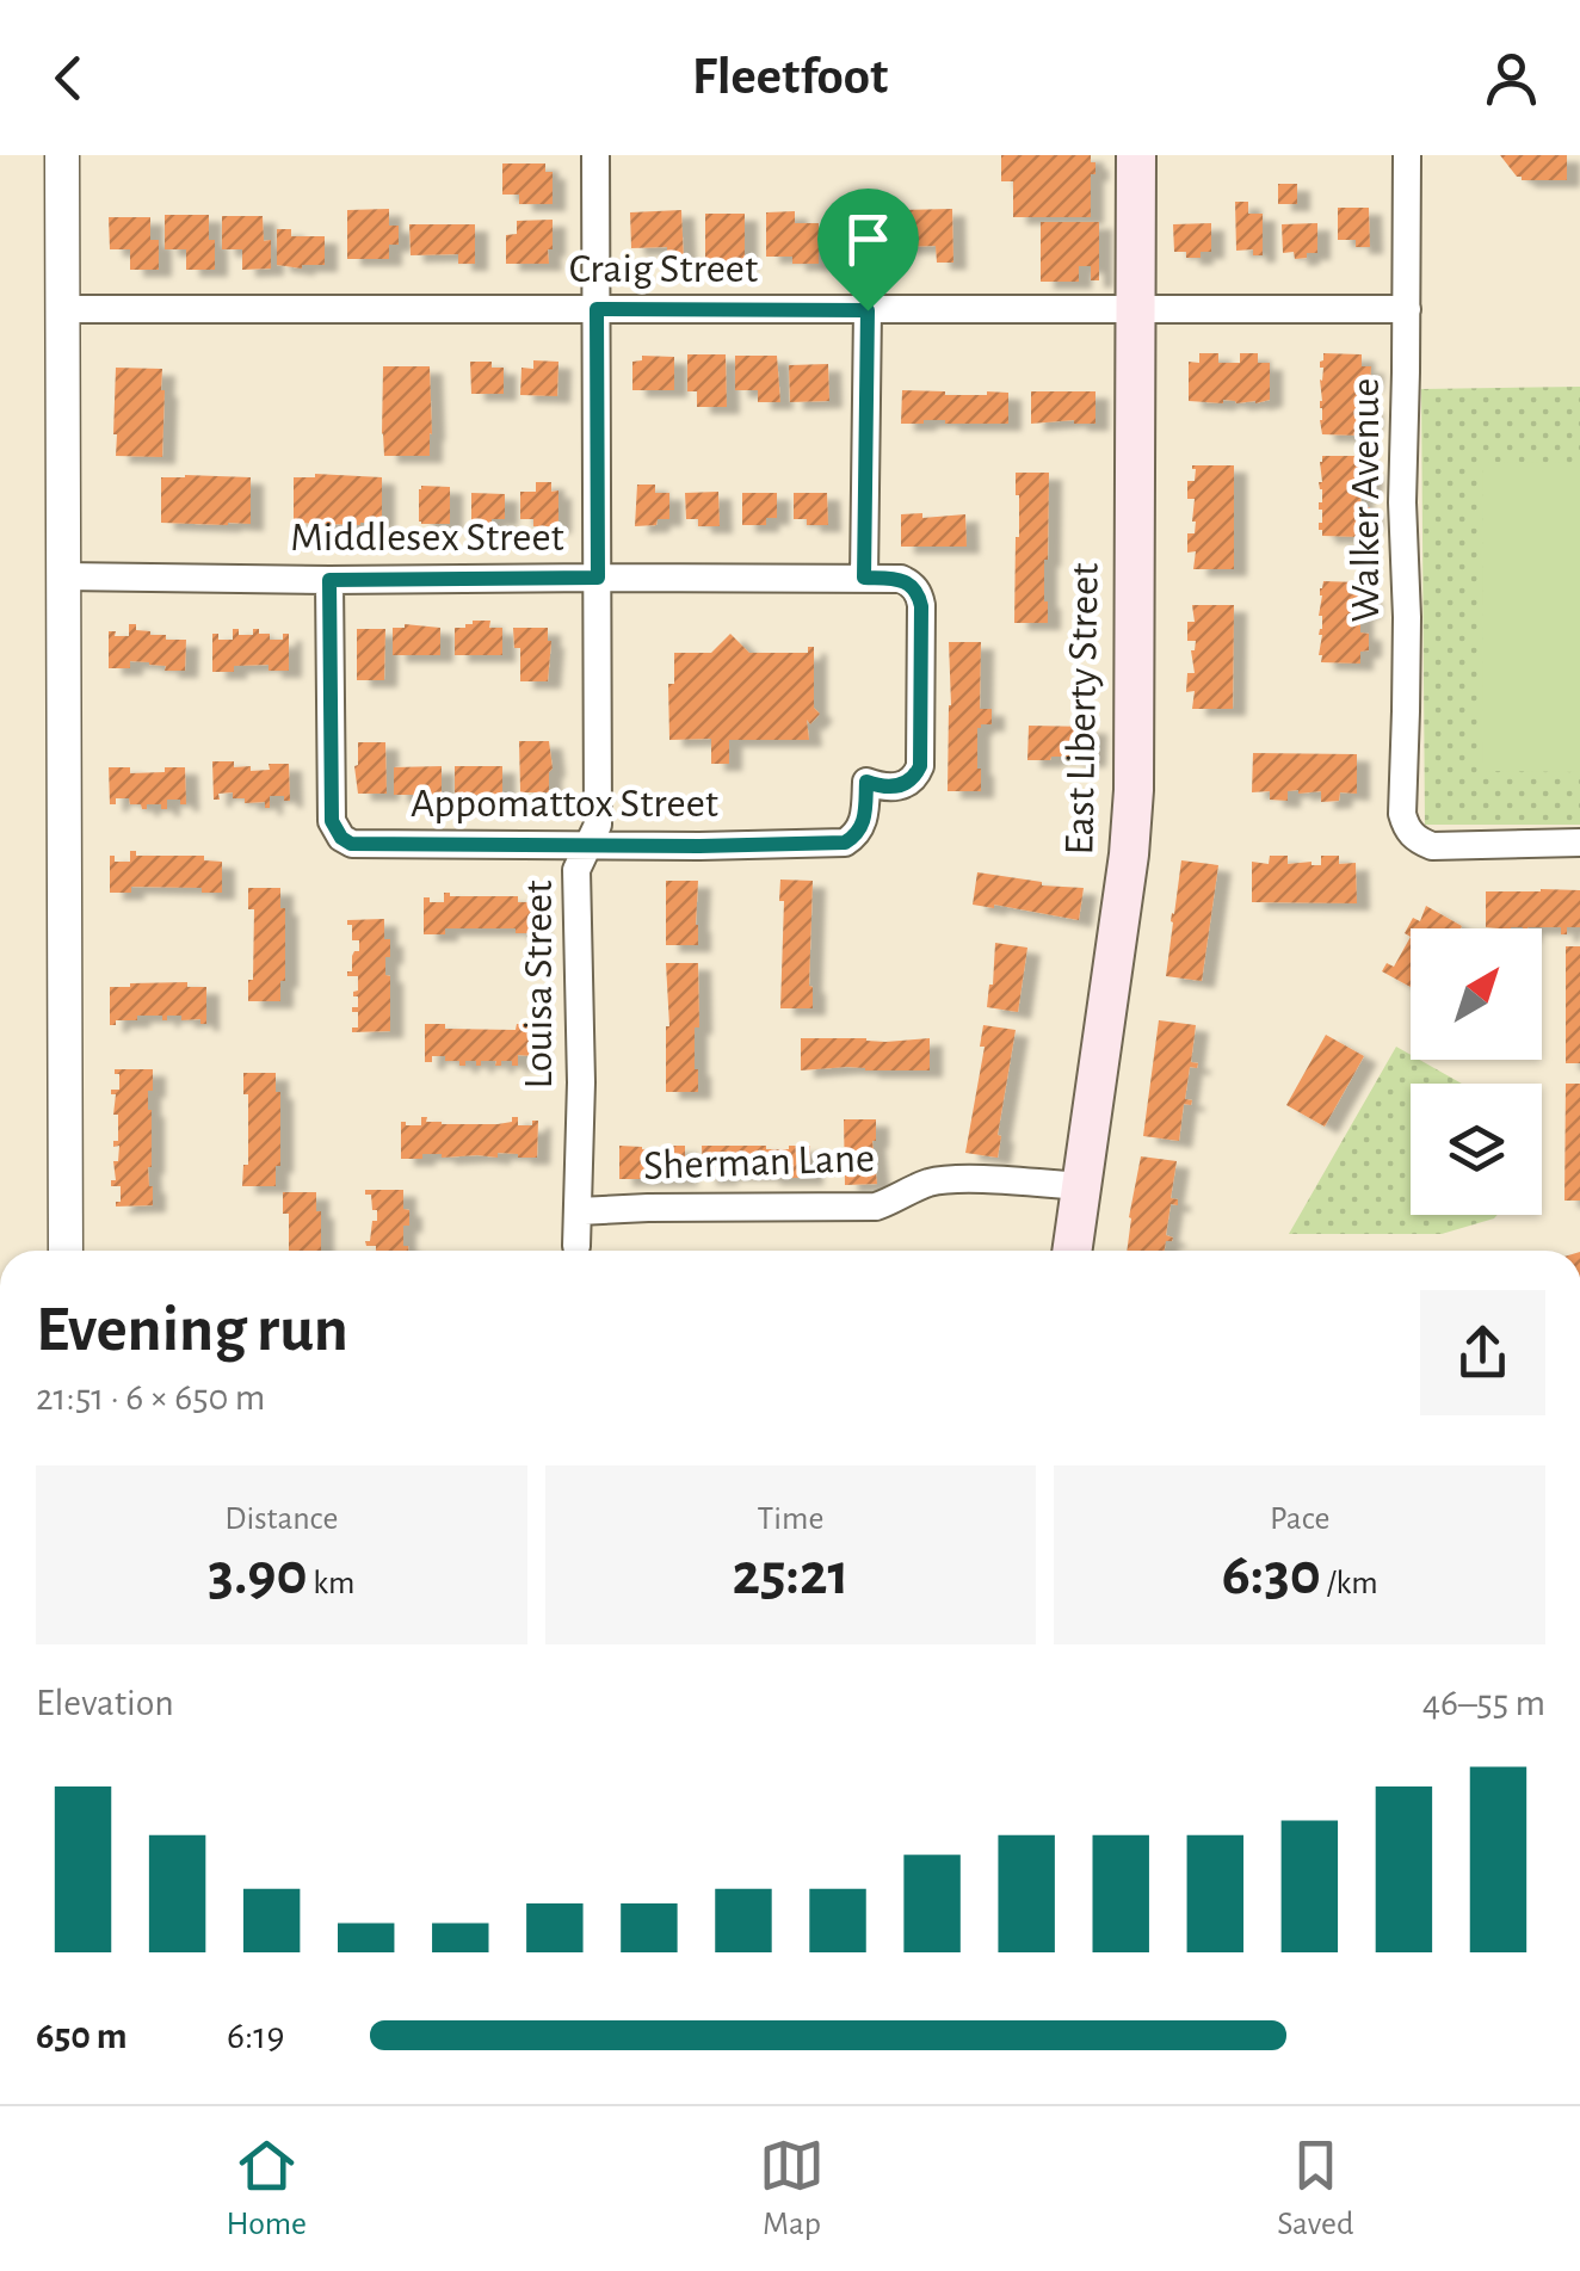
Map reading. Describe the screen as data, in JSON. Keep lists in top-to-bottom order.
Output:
{
  "streets": {
    "main road": ["East Liberty Street"],
    "street": [
      "Craig Street",
      "Walker Avenue",
      "Middlesex Street",
      "Appomattox Street",
      "Louisa Street",
      "Sherman Lane"
    ]
  },
  "crossings": [
    ["Craig Street", "Walker Avenue"],
    ["Craig Street", "East Liberty Street"],
    ["Craig Street", "Louisa Street"],
    ["Middlesex Street", "Appomattox Street"],
    ["Middlesex Street", "Louisa Street"],
    ["East Liberty Street", "Sherman Lane"],
    ["Appomattox Street", "Louisa Street"],
    ["Louisa Street", "Sherman Lane"]
  ],
  "north": "top right",
  "page": {
    "header": "Fleetfoot",
    "heading": ["Evening run", "21:51 · 6 × 650 m"],
    "stats": [
      ["Distance", "3.90 km"],
      ["Time", "25:21"],
      ["Pace", "6:30 /km"]
    ],
    "chart": ["Elevation", "46–55 m"],
    "list": [
      {
        "name": "650 m",
        "note": "6:19"
      }
    ],
    "tabs": ["Home", "Map", "Saved"]
  }
}
